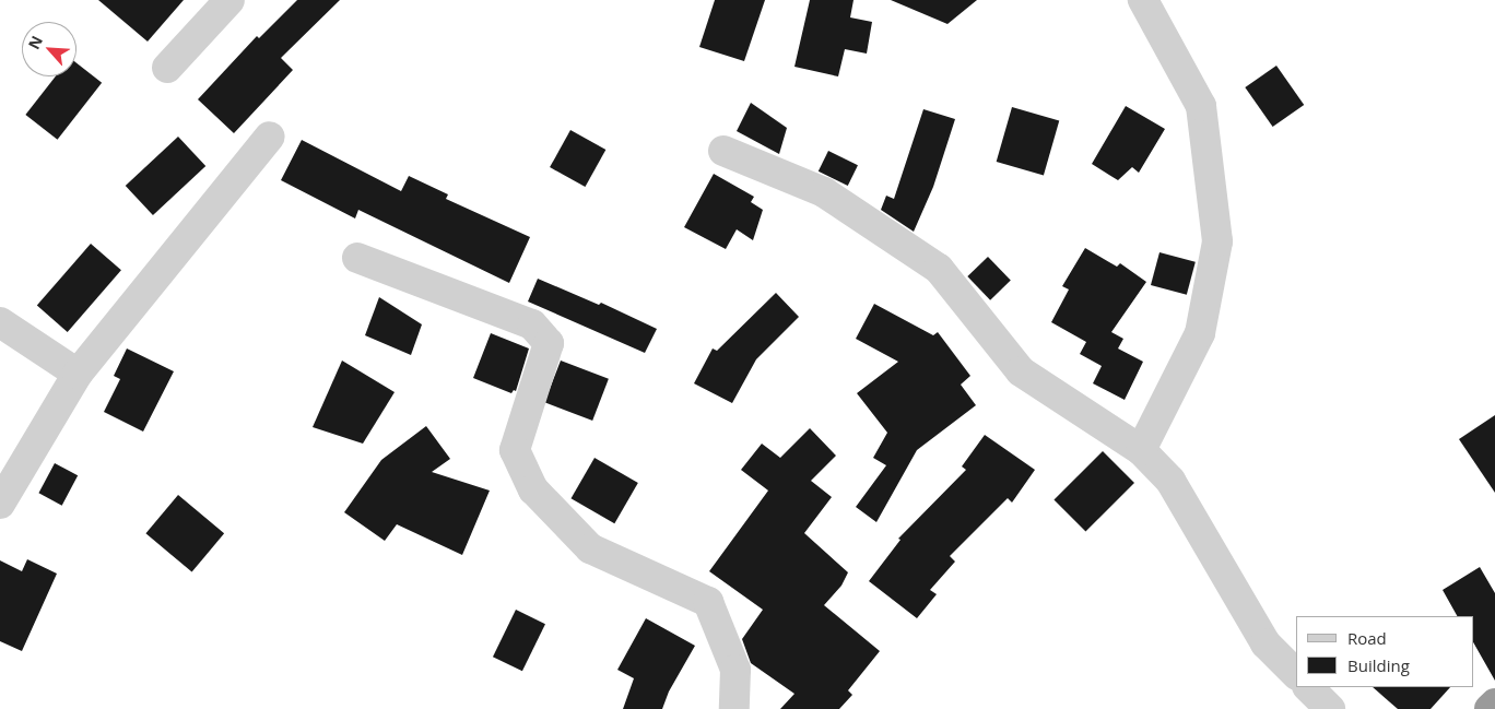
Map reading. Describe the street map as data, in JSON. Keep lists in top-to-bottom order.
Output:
{
  "legend": ["Road", "Building"],
  "north": "top left"
}
